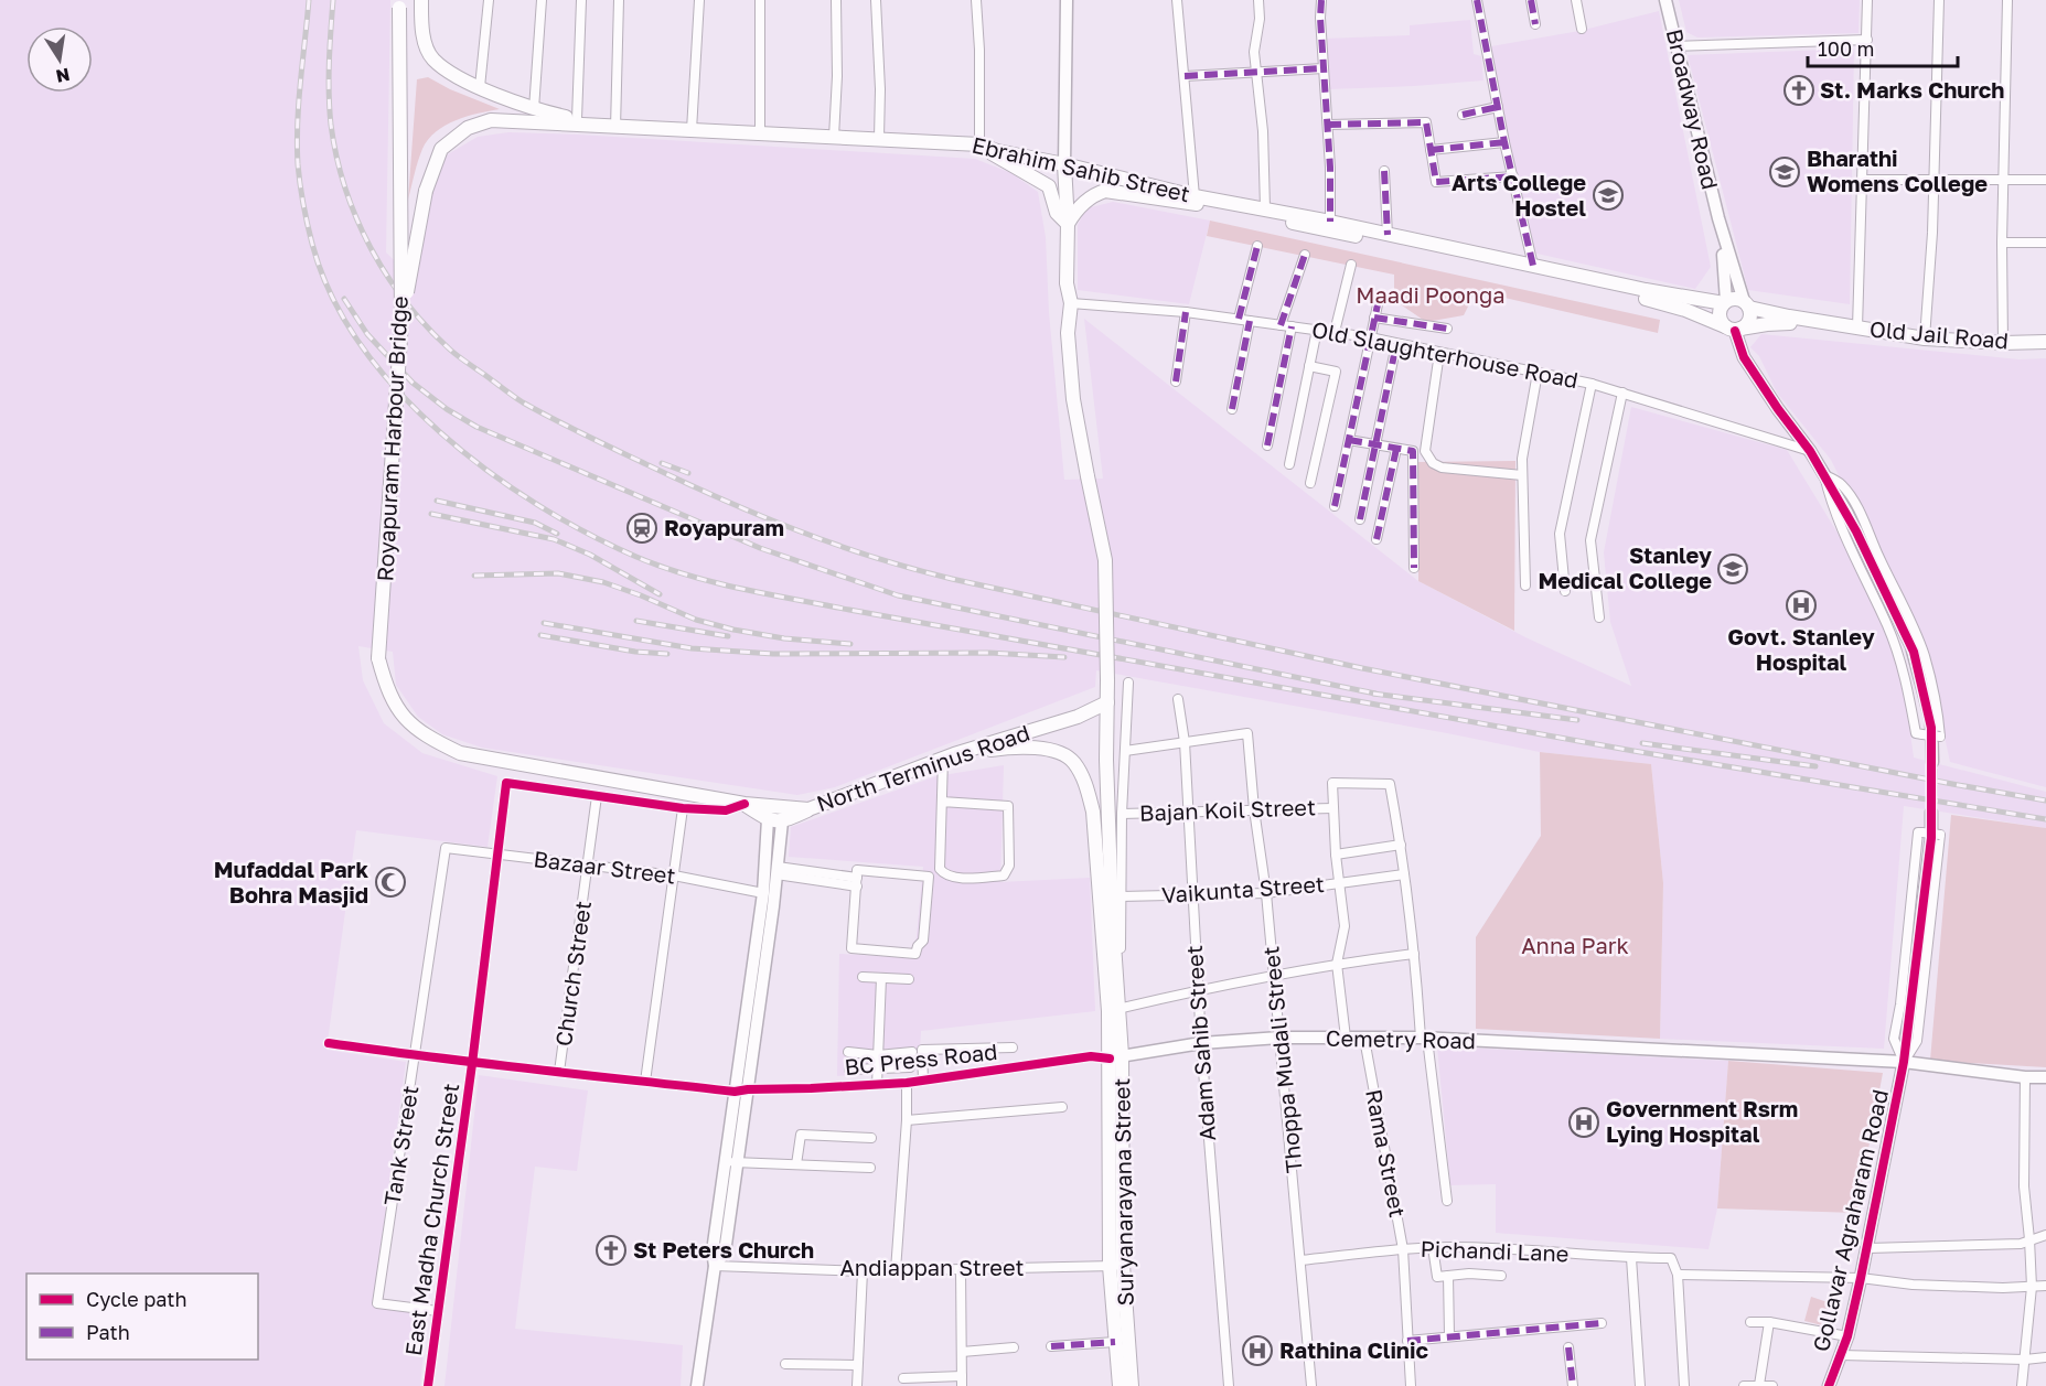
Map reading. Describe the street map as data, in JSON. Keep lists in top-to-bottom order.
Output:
{
  "streets": {
    "main road": [
      "Broadway Road",
      "Ebrahim Sahib Street",
      "Old Jail Road",
      "Royapuram Harbour Bridge",
      "North Terminus Road",
      "Cemetry Road",
      "Suryanarayana Street",
      "Gollavar Agraharam Road"
    ],
    "street": [
      "Old Slaughterhouse Road",
      "Bajan Koil Street",
      "Bazaar Street",
      "Vaikunta Street",
      "Church Street",
      "Adam Sahib Street",
      "BC Press Road",
      "Thoppa Mudali Street",
      "Tank Street",
      "Rama Street",
      "East Madha Church Street",
      "Pichandi Lane",
      "Andiappan Street"
    ]
  },
  "crossings": [
    ["Broadway Road", "Ebrahim Sahib Street"],
    ["Broadway Road", "Old Jail Road"],
    ["Ebrahim Sahib Street", "Old Jail Road"],
    ["Ebrahim Sahib Street", "Royapuram Harbour Bridge"],
    ["Ebrahim Sahib Street", "Suryanarayana Street"],
    ["Old Slaughterhouse Road", "Suryanarayana Street"],
    ["Royapuram Harbour Bridge", "North Terminus Road"],
    ["North Terminus Road", "Suryanarayana Street"],
    ["Bajan Koil Street", "Vaikunta Street"],
    ["Bajan Koil Street", "Cemetry Road"],
    ["Bajan Koil Street", "Adam Sahib Street"],
    ["Bajan Koil Street", "Thoppa Mudali Street"],
    ["Bazaar Street", "Church Street"],
    ["Bazaar Street", "Tank Street"],
    ["Bazaar Street", "East Madha Church Street"],
    ["Vaikunta Street", "Adam Sahib Street"],
    ["Vaikunta Street", "Thoppa Mudali Street"],
    ["Church Street", "East Madha Church Street"],
    ["Cemetry Road", "Adam Sahib Street"],
    ["Cemetry Road", "BC Press Road"],
    ["Cemetry Road", "Thoppa Mudali Street"],
    ["Cemetry Road", "Rama Street"],
    ["Cemetry Road", "Suryanarayana Street"],
    ["Cemetry Road", "Gollavar Agraharam Road"],
    ["Adam Sahib Street", "Thoppa Mudali Street"],
    ["BC Press Road", "Suryanarayana Street"],
    ["Thoppa Mudali Street", "Pichandi Lane"],
    ["Tank Street", "East Madha Church Street"],
    ["Rama Street", "Pichandi Lane"],
    ["Suryanarayana Street", "Andiappan Street"]
  ],
  "parks": ["Maadi Poonga", "Anna Park"],
  "places": {
    "church": ["St. Marks Church", "St Peters Church"],
    "school or university": ["Bharathi Womens College", "Arts College Hostel", "Stanley Medical College"],
    "station": ["Royapuram"],
    "hospital": ["Govt. Stanley Hospital", "Government Rsrm Lying Hospital", "Rathina Clinic"],
    "mosque": ["Mufaddal Park Bohra Masjid"]
  },
  "legend": ["Cycle path", "Path"],
  "scale_bar": "100 m",
  "north": "bottom"
}
